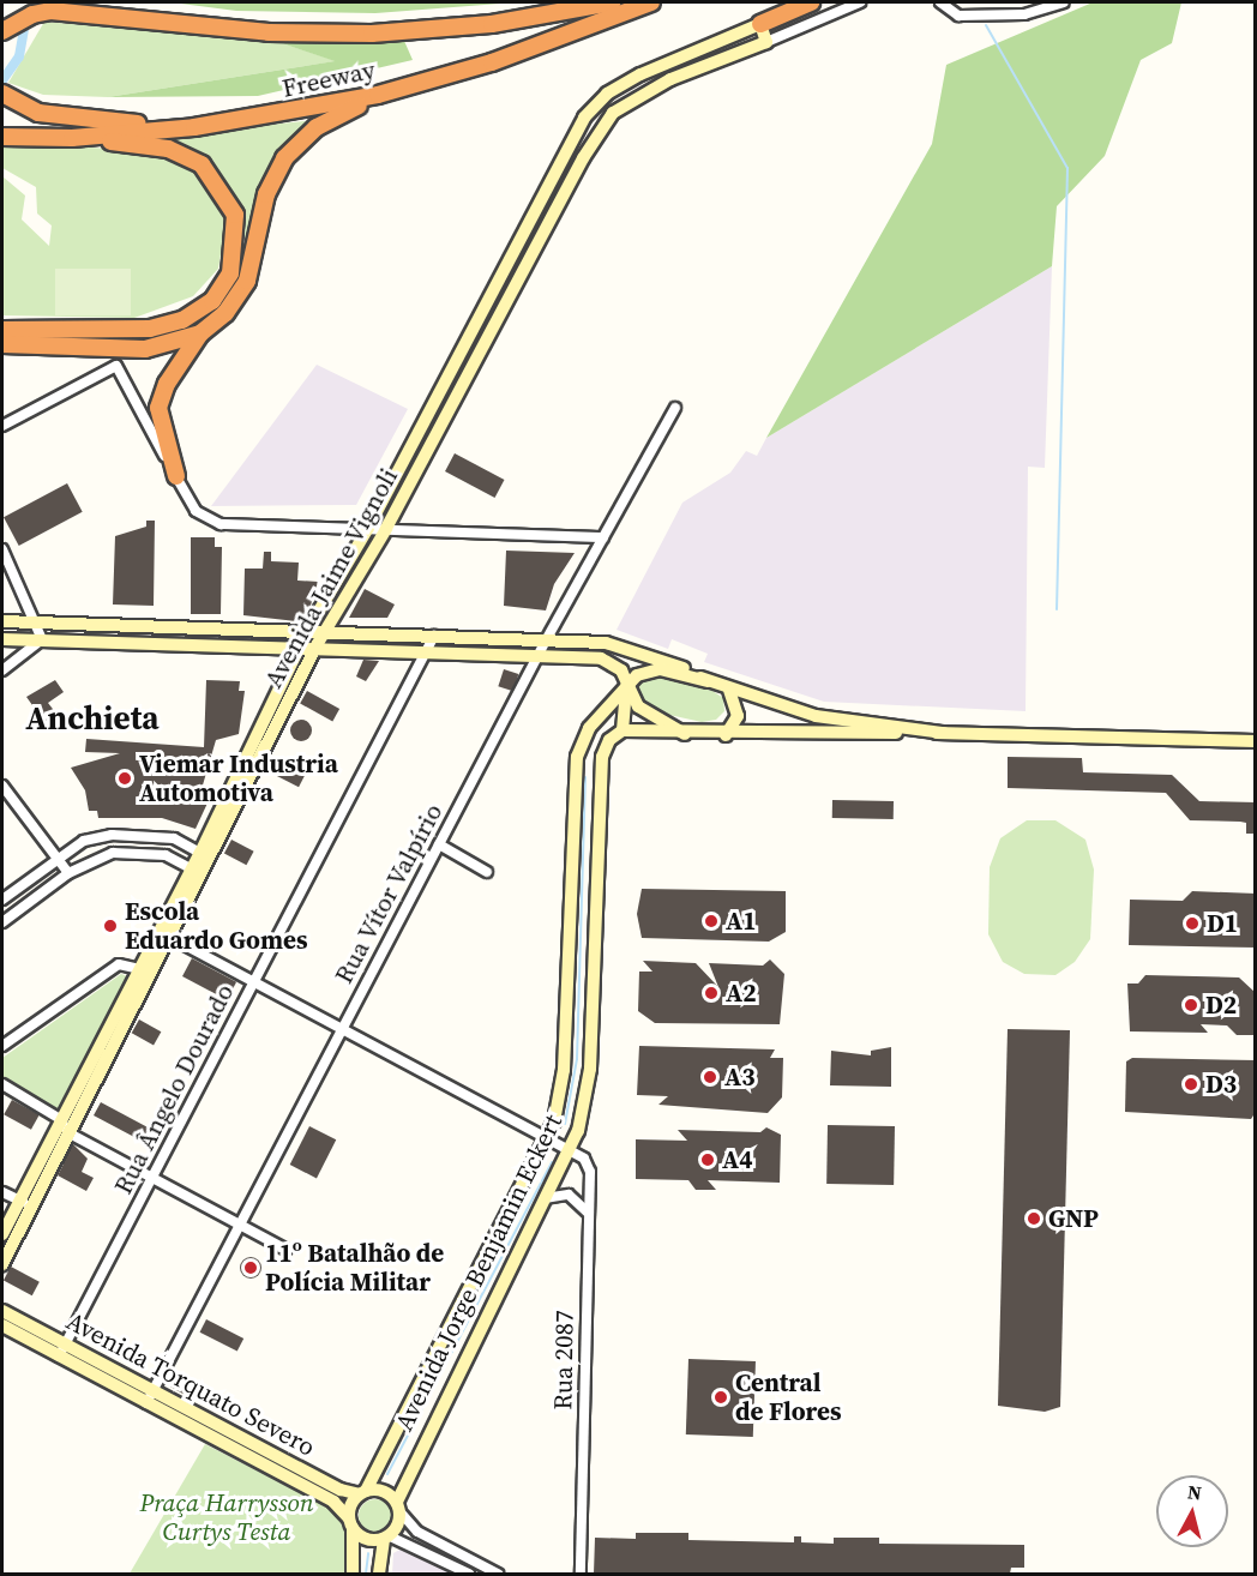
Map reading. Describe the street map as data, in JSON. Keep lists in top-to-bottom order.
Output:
{
  "streets": {
    "highway": ["Freeway"],
    "street": [
      "Avenida Jaime Vignoli",
      "Rua Vítor Valpírio",
      "Rua Ângelo Dourado",
      "Avenida Jorge Benjamin Eckert",
      "Rua 2087",
      "Avenida Torquato Severo"
    ]
  },
  "crossings": [
    ["Rua Vítor Valpírio", "Avenida Torquato Severo"],
    ["Rua Ângelo Dourado", "Avenida Torquato Severo"],
    ["Avenida Jorge Benjamin Eckert", "Rua 2087"],
    ["Avenida Jorge Benjamin Eckert", "Avenida Torquato Severo"]
  ],
  "districts": ["Anchieta"],
  "parks": ["Praça Harrysson Curtys Testa"],
  "places": [
    "Viemar Industria Automotiva",
    "A1",
    "D1",
    "Escola Eduardo Gomes",
    "A2",
    "D2",
    "A3",
    "D3",
    "A4",
    "GNP",
    "11º Batalhão de Polícia Militar",
    "Central de Flores"
  ],
  "north": "top"
}
